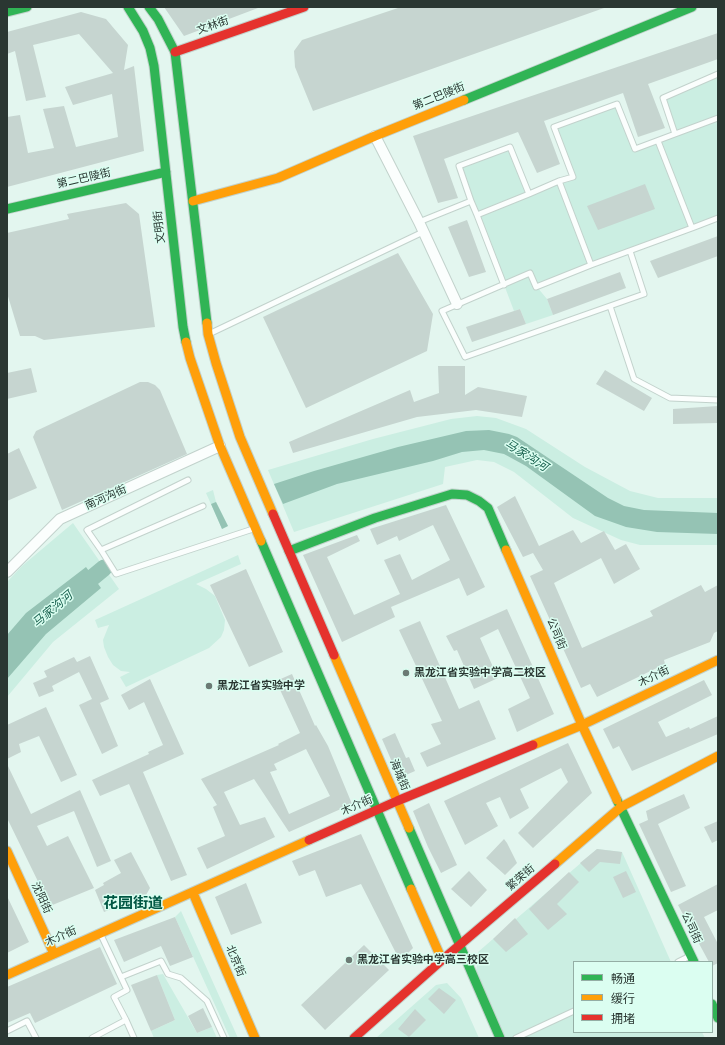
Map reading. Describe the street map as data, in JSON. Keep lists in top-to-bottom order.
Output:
{
  "streets": {
    "street": [
      "文林街",
      "第二巴陵街",
      "文明街",
      "南河沟街",
      "公司街",
      "木介街",
      "海城街",
      "繁荣街",
      "沈阳街",
      "北京街"
    ]
  },
  "crossings": [
    ["第二巴陵街", "文明街"],
    ["文明街", "南河沟街"],
    ["公司街", "木介街"],
    ["公司街", "海城街"],
    ["公司街", "繁荣街"],
    ["木介街", "海城街"],
    ["木介街", "沈阳街"],
    ["木介街", "北京街"],
    ["海城街", "繁荣街"]
  ],
  "districts": ["花园街道"],
  "water": ["马家沟河"],
  "places": ["黑龙江省实验中学高二校区", "黑龙江省实验中学", "黑龙江省实验中学高三校区"],
  "legend": ["畅通", "缓行", "拥堵"]
}
